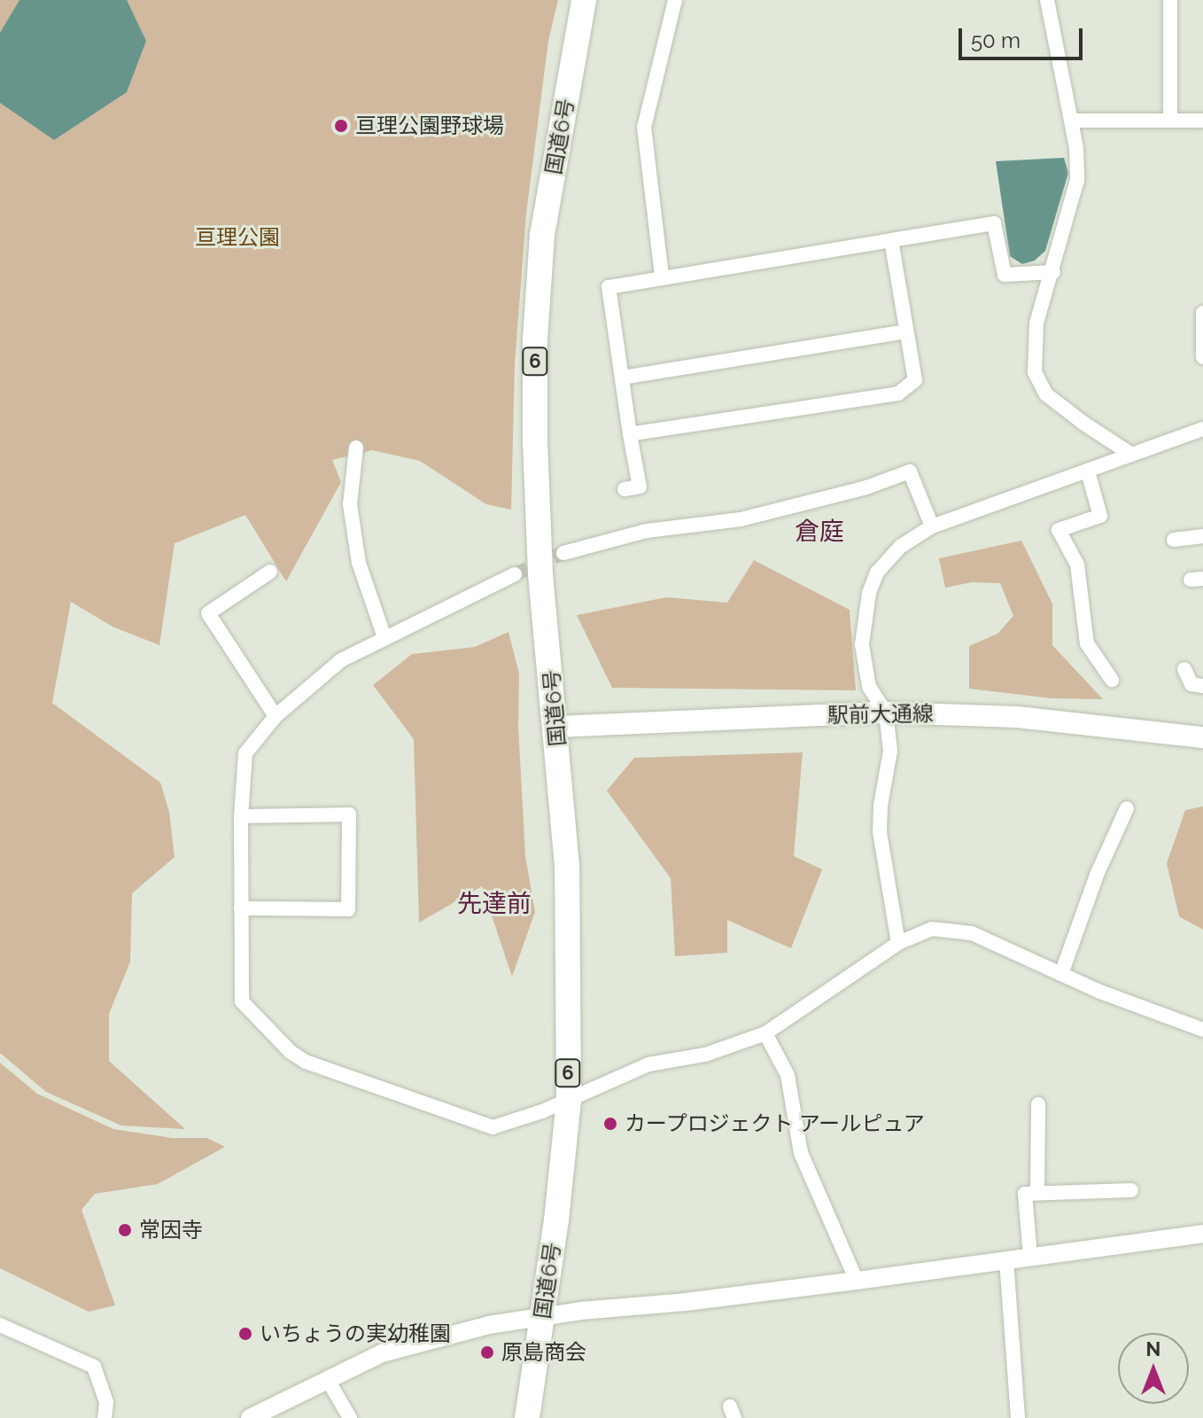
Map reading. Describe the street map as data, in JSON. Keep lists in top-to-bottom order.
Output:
{
  "streets": {
    "highway": ["国道6号", "6"],
    "main road": ["駅前大通線"]
  },
  "crossings": [
    ["国道6号", "駅前大通線"]
  ],
  "districts": ["倉庭", "先達前"],
  "parks": ["亘理公園"],
  "places": [
    "亘理公園野球場",
    "カープロジェクト アールピュア",
    "常因寺",
    "いちょうの実幼稚園",
    "原島商会"
  ],
  "scale_bar": "50 m",
  "north": "top"
}
